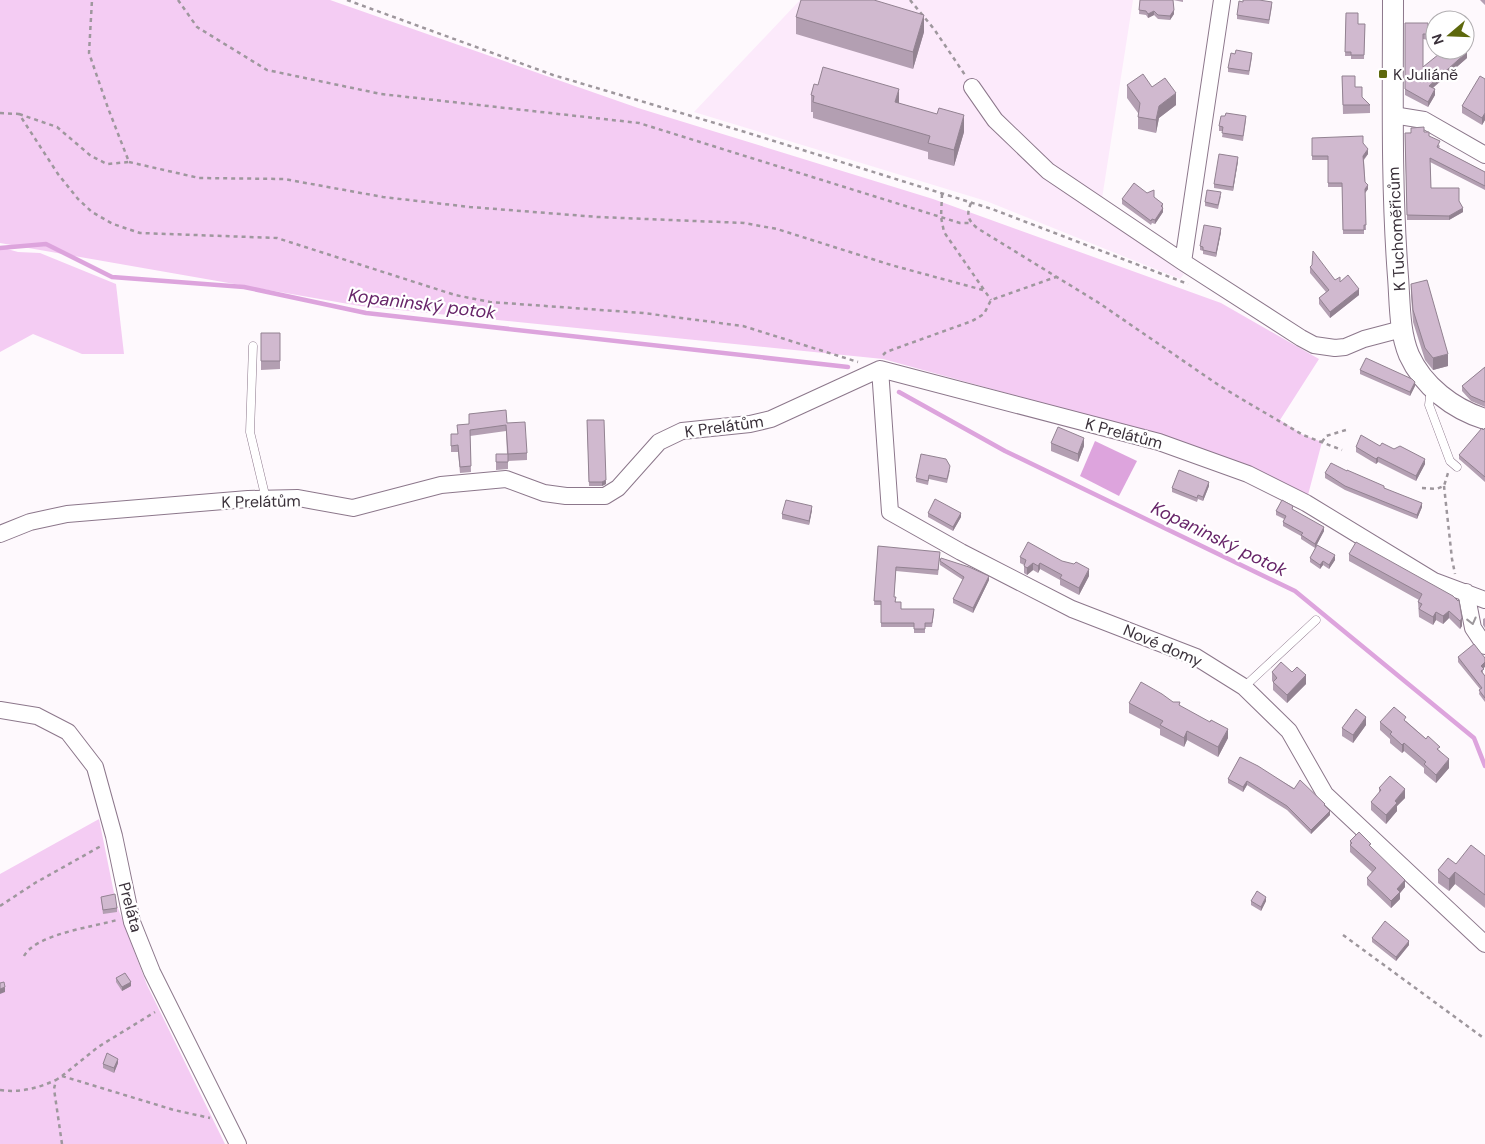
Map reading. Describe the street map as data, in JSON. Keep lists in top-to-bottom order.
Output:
{
  "streets": {
    "street": [
      "K Tuchoměřicům",
      "K Prelátům",
      "Nové domy",
      "Preláta"
    ]
  },
  "crossings": [
    ["K Prelátům", "Nové domy"]
  ],
  "water": ["Kopaninský potok"],
  "places": {
    "transit": ["K Juliáně"]
  },
  "north": "left"
}
